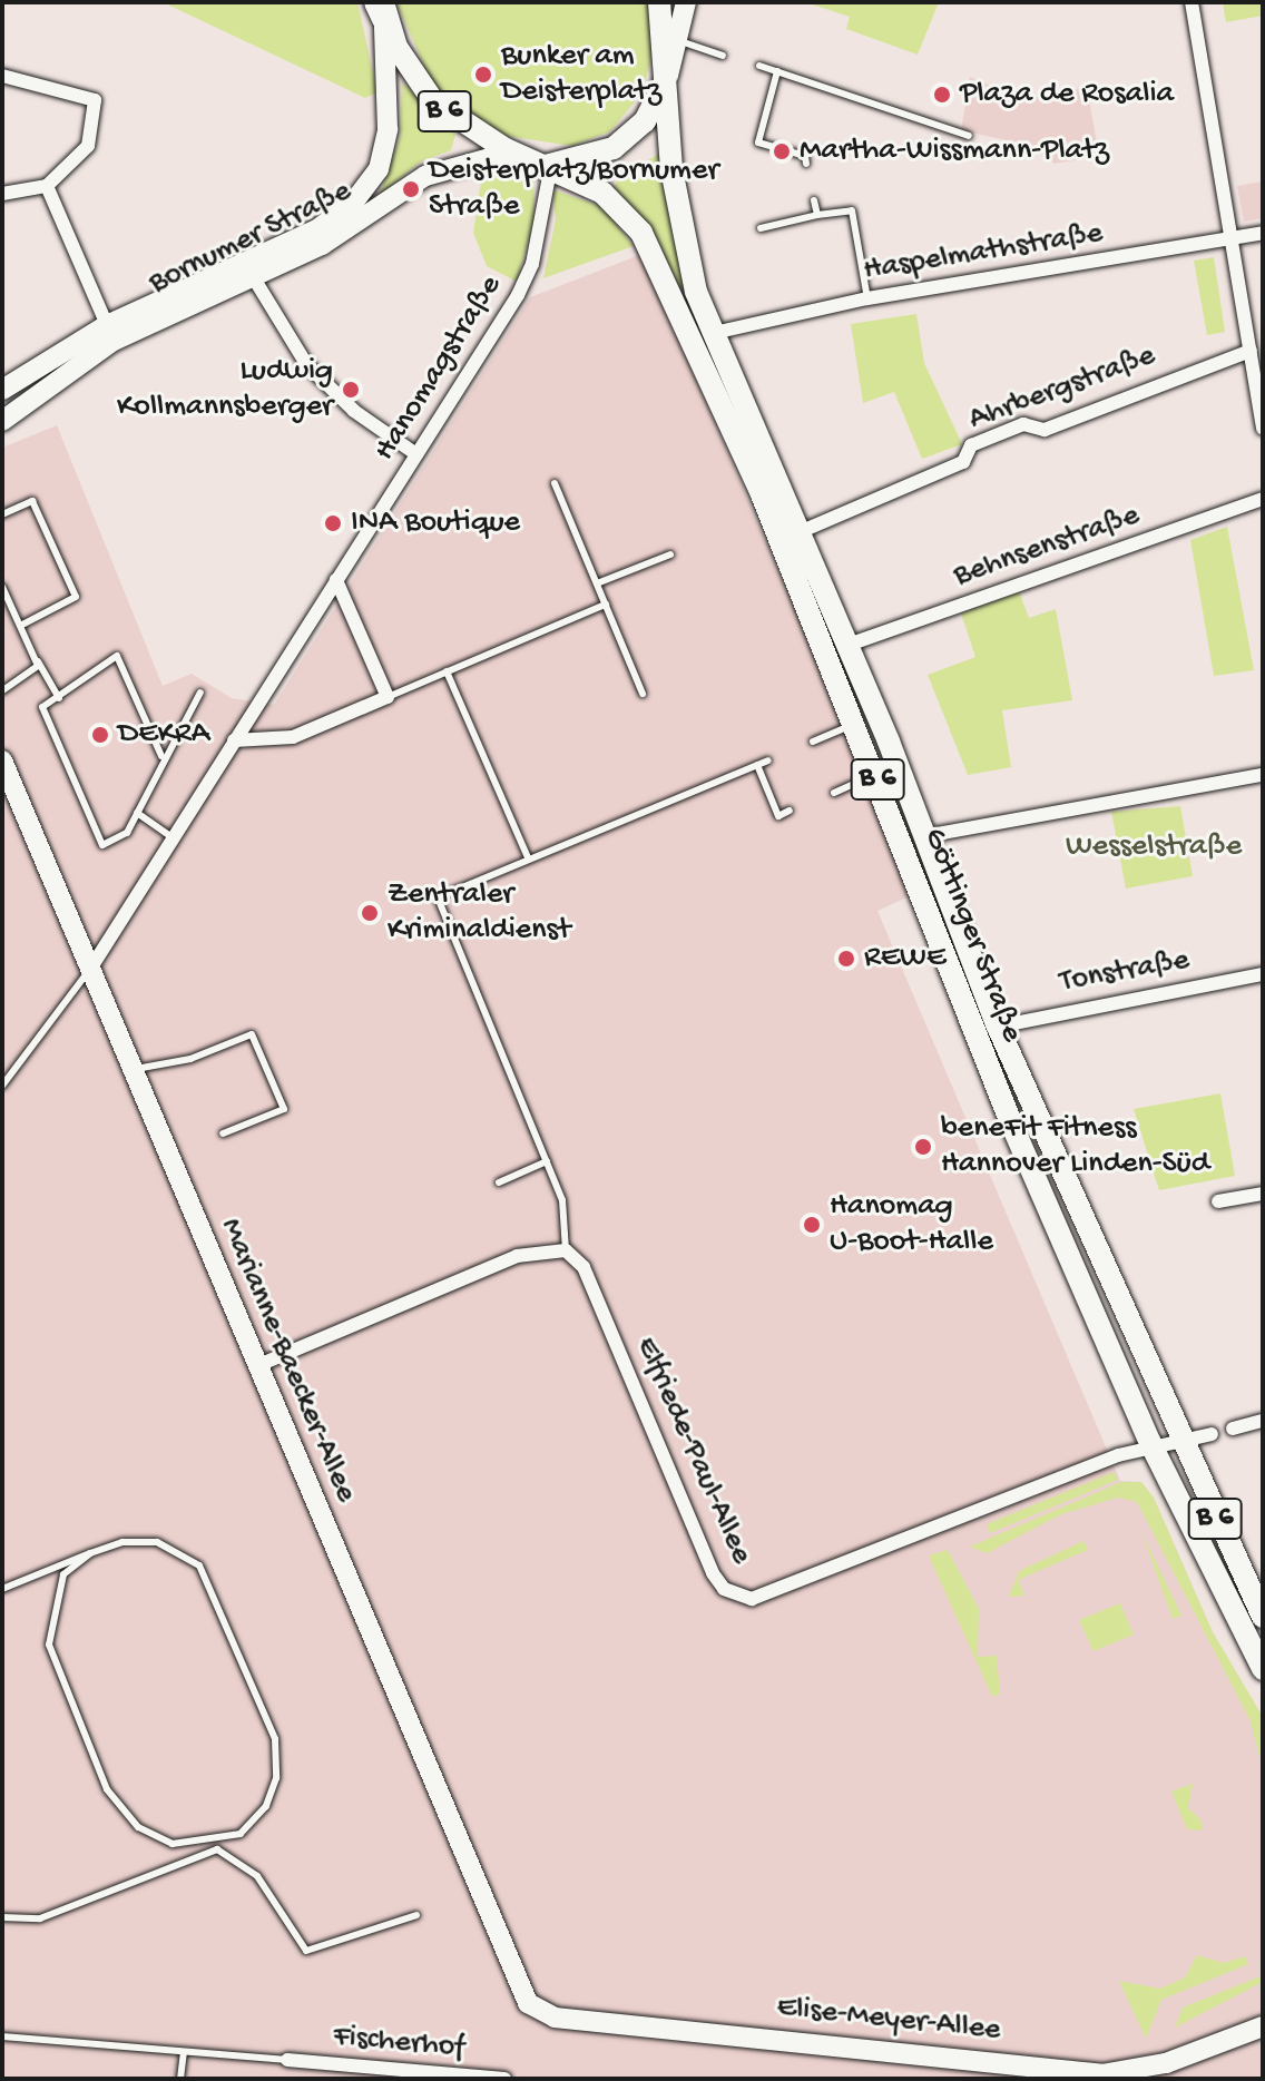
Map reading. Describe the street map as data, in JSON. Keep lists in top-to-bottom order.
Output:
{
  "streets": {
    "main road": ["B 6", "Göttinger Straße"],
    "street": [
      "Bornumer Straße",
      "Haspelmathstraße",
      "Hanomagstraße",
      "Ahrbergstraße",
      "Behnsenstraße",
      "Tonstraße",
      "Marianne-Baecker-Allee",
      "Elfriede-Paul-Allee",
      "Elise-Meyer-Allee",
      "Fischerhof"
    ]
  },
  "crossings": [
    ["B 6", "Bornumer Straße"],
    ["B 6", "Hanomagstraße"],
    ["B 6", "Göttinger Straße"],
    ["Bornumer Straße", "Hanomagstraße"],
    ["Bornumer Straße", "Göttinger Straße"],
    ["Haspelmathstraße", "Göttinger Straße"],
    ["Hanomagstraße", "Göttinger Straße"],
    ["Hanomagstraße", "Marianne-Baecker-Allee"],
    ["Ahrbergstraße", "Göttinger Straße"],
    ["Behnsenstraße", "Göttinger Straße"],
    ["Göttinger Straße", "Tonstraße"],
    ["Göttinger Straße", "Elfriede-Paul-Allee"],
    ["Marianne-Baecker-Allee", "Elise-Meyer-Allee"]
  ],
  "parks": ["Wesselstraße"],
  "places": [
    "Bunker am Deisterplatz",
    "Plaza de Rosalia",
    "Martha-Wissmann-Platz",
    "Deisterplatz/Bornumer Straße",
    "Ludwig Kollmannsberger",
    "INA Boutique",
    "DEKRA",
    "Zentraler Kriminaldienst",
    "REWE",
    "beneFit Fitness Hannover Linden-Süd",
    "Hanomag U-Boot-Halle"
  ]
}
